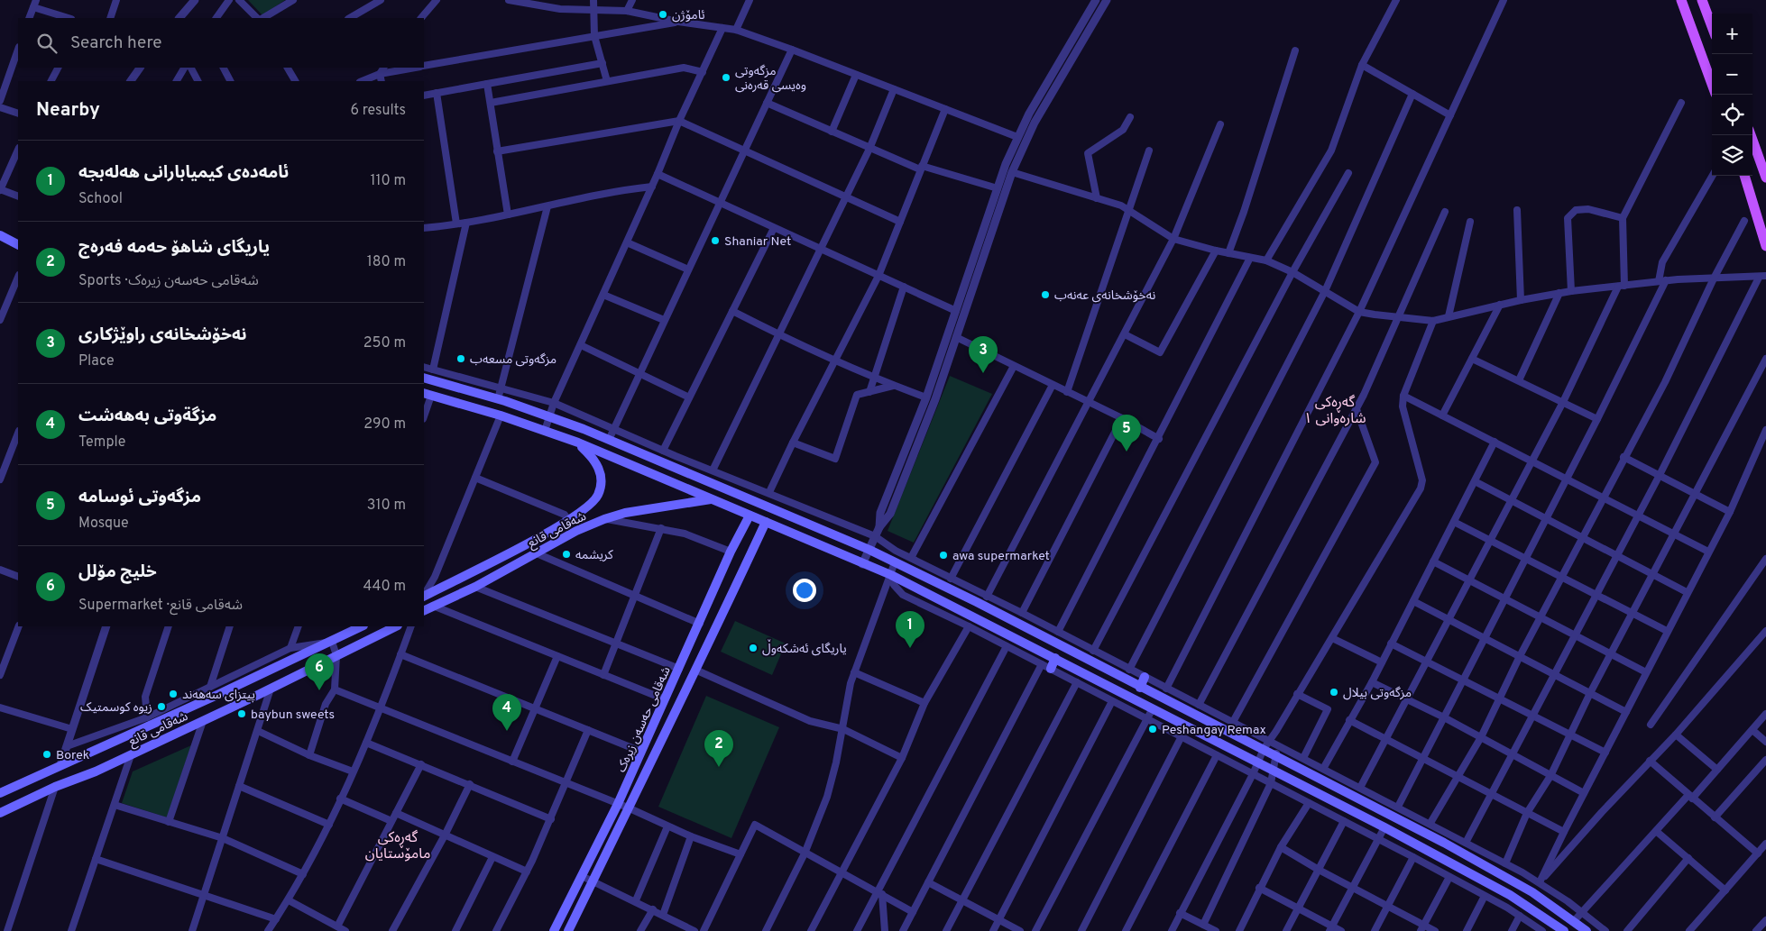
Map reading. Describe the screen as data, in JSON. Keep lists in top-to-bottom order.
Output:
{
  "streets": {
    "main road": ["شەقامی قانع", "شەقامی حەسەن زیرەک"]
  },
  "districts": ["گەڕەکی شارەوانی ١", "گەڕەکی مامۆستایان"],
  "places": [
    "ئامۆژن",
    "مزگەوتی وەیسی قەرەنی",
    "Shaniar Net",
    "نەخۆشخانەی عەنەب",
    "مزگەوتی مسعەب",
    "کریشمە",
    "awa supermarket",
    "یاریگای ئەشکەوڵ",
    "مزگەوتی بیلال",
    "پیتزای سەهەند",
    "زیوە کوسمتیک",
    "baybun sweets",
    "Peshangay Remax",
    "Borek"
  ],
  "page": {
    "map_buttons": ["+", "−"],
    "search": "Search here",
    "heading": ["Nearby", "6 results"],
    "list": [
      {
        "mark": "1",
        "name": "ئامەدەی کیمیابارانی هەلەبجە",
        "note": "School",
        "value": "110 m"
      },
      {
        "mark": "2",
        "name": "یاریگای شاهۆ حەمە فەرەج",
        "note": "Sports · شەقامی حەسەن زیرەک",
        "value": "180 m"
      },
      {
        "mark": "3",
        "name": "نەخۆشخانەی راوێژکاری",
        "note": "Place",
        "value": "250 m"
      },
      {
        "mark": "4",
        "name": "مزگةوتى بەھەشت",
        "note": "Temple",
        "value": "290 m"
      },
      {
        "mark": "5",
        "name": "مزگەوتی ئوسامە",
        "note": "Mosque",
        "value": "310 m"
      },
      {
        "mark": "6",
        "name": "خلیج مۆلل",
        "note": "Supermarket · شەقامی قانع",
        "value": "440 m"
      }
    ],
    "pins": [
      "3",
      "5",
      "1",
      "6",
      "4",
      "2"
    ]
  }
}
